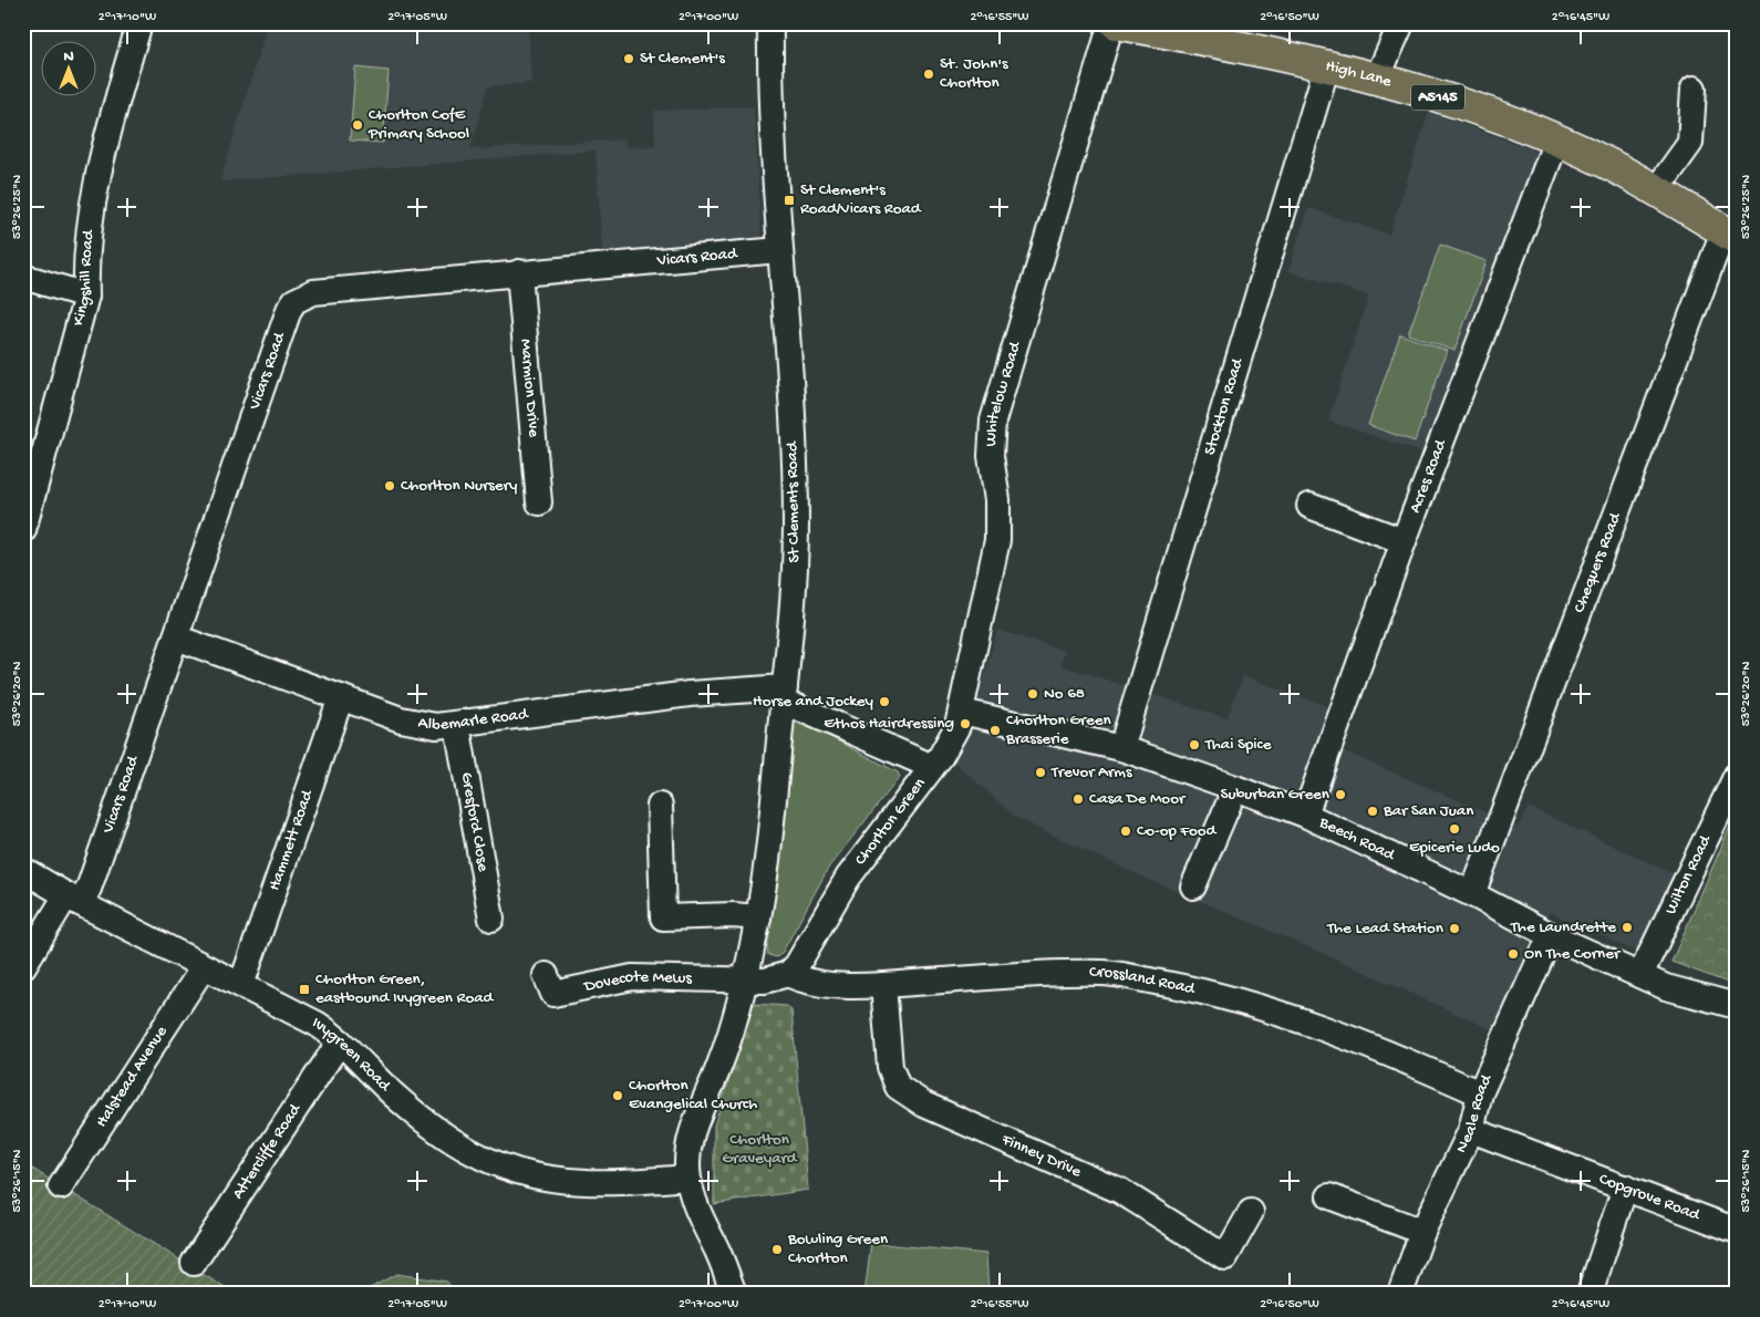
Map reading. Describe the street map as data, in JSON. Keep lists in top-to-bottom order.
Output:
{
  "streets": {
    "main road": ["High Lane", "A5145"],
    "street": [
      "Vicars Road",
      "Kingshill Road",
      "Marmion Drive",
      "Whitelow Road",
      "Stockton Road",
      "Acres Road",
      "St Clements Road",
      "Chequers Road",
      "Albemarle Road",
      "Chorlton Green",
      "Gresford Close",
      "Beech Road",
      "Hammett Road",
      "Wilton Road",
      "Crossland Road",
      "Dovecote Mews",
      "Ivygreen Road",
      "Halstead Avenue",
      "Neale Road",
      "Attercliffe Road",
      "Finney Drive",
      "Copgrove Road"
    ]
  },
  "crossings": [
    ["High Lane", "Whitelow Road"],
    ["High Lane", "Stockton Road"],
    ["High Lane", "Acres Road"],
    ["High Lane", "Chequers Road"],
    ["Vicars Road", "Marmion Drive"],
    ["Vicars Road", "St Clements Road"],
    ["Vicars Road", "Albemarle Road"],
    ["Vicars Road", "Ivygreen Road"],
    ["Whitelow Road", "Chorlton Green"],
    ["Whitelow Road", "Beech Road"],
    ["Stockton Road", "Beech Road"],
    ["Acres Road", "Beech Road"],
    ["St Clements Road", "Albemarle Road"],
    ["St Clements Road", "Chorlton Green"],
    ["St Clements Road", "Dovecote Mews"],
    ["St Clements Road", "Ivygreen Road"],
    ["Chequers Road", "Beech Road"],
    ["Albemarle Road", "Chorlton Green"],
    ["Albemarle Road", "Gresford Close"],
    ["Albemarle Road", "Hammett Road"],
    ["Chorlton Green", "Crossland Road"],
    ["Beech Road", "Wilton Road"],
    ["Beech Road", "Neale Road"],
    ["Hammett Road", "Ivygreen Road"],
    ["Crossland Road", "Neale Road"],
    ["Crossland Road", "Finney Drive"],
    ["Ivygreen Road", "Halstead Avenue"],
    ["Ivygreen Road", "Attercliffe Road"],
    ["Neale Road", "Copgrove Road"]
  ],
  "parks": ["Chorlton Graveyard"],
  "places": {
    "other": [
      "St Clement's",
      "St. John's Chorlton",
      "Chorlton CofE Primary School",
      "Chorlton Nursery",
      "No 68",
      "Horse and Jockey",
      "Ethos Hairdressing",
      "Chorlton Green Brasserie",
      "Thai Spice",
      "Trevor Arms",
      "Suburban Green",
      "Casa De Moor",
      "Bar San Juan",
      "Epicerie Ludo",
      "Co-op Food",
      "The Laundrette",
      "The Lead Station",
      "On The Corner",
      "Chorlton Evangelical Church",
      "Bowling Green Chorlton"
    ],
    "transit": ["St Clement's Road/Vicars Road", "Chorlton Green, eastbound Ivygreen Road"]
  },
  "north": "top",
  "coordinates": [
    "2°17'10\"W",
    "2°17'05\"W",
    "2°17'00\"W",
    "2°16'55\"W",
    "2°16'50\"W",
    "2°16'45\"W",
    "53°26'25\"N",
    "53°26'20\"N",
    "53°26'15\"N"
  ]
}
